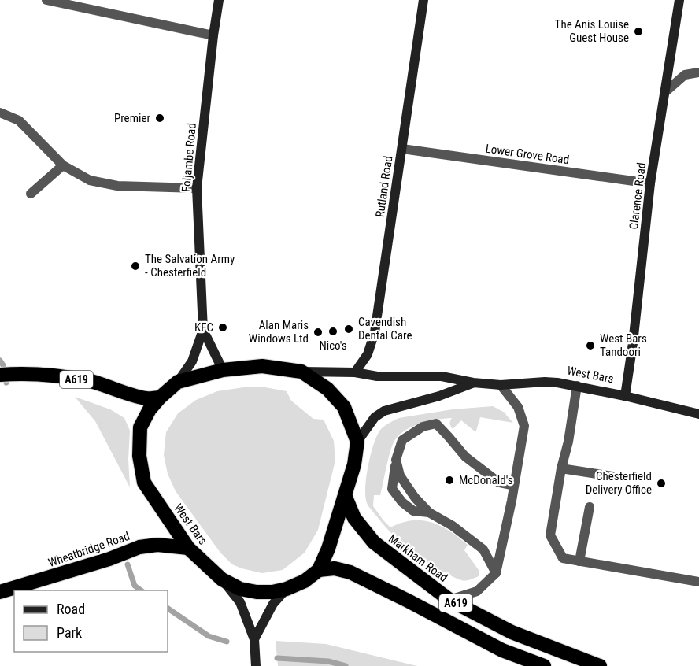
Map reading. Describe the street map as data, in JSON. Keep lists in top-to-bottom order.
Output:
{
  "streets": {
    "highway": [
      "West Bars",
      "A619",
      "Wheatbridge Road",
      "Markham Road"
    ],
    "street": [
      "Lower Grove Road",
      "Foljambe Road",
      "Rutland Road",
      "Clarence Road"
    ]
  },
  "crossings": [
    ["Lower Grove Road", "Rutland Road"],
    ["Lower Grove Road", "Clarence Road"],
    ["Foljambe Road", "West Bars"],
    ["Rutland Road", "West Bars"],
    ["Clarence Road", "West Bars"],
    ["West Bars", "A619"],
    ["West Bars", "Wheatbridge Road"],
    ["West Bars", "Markham Road"]
  ],
  "places": [
    "The Anis Louise Guest House",
    "Premier",
    "The Salvation Army - Chesterfield",
    "KFC",
    "Cavendish Dental Care",
    "Nico's",
    "Alan Maris Windows Ltd",
    "West Bars Tandoori",
    "McDonald's",
    "Chesterfield Delivery Office"
  ],
  "legend": ["Road", "Park"]
}
